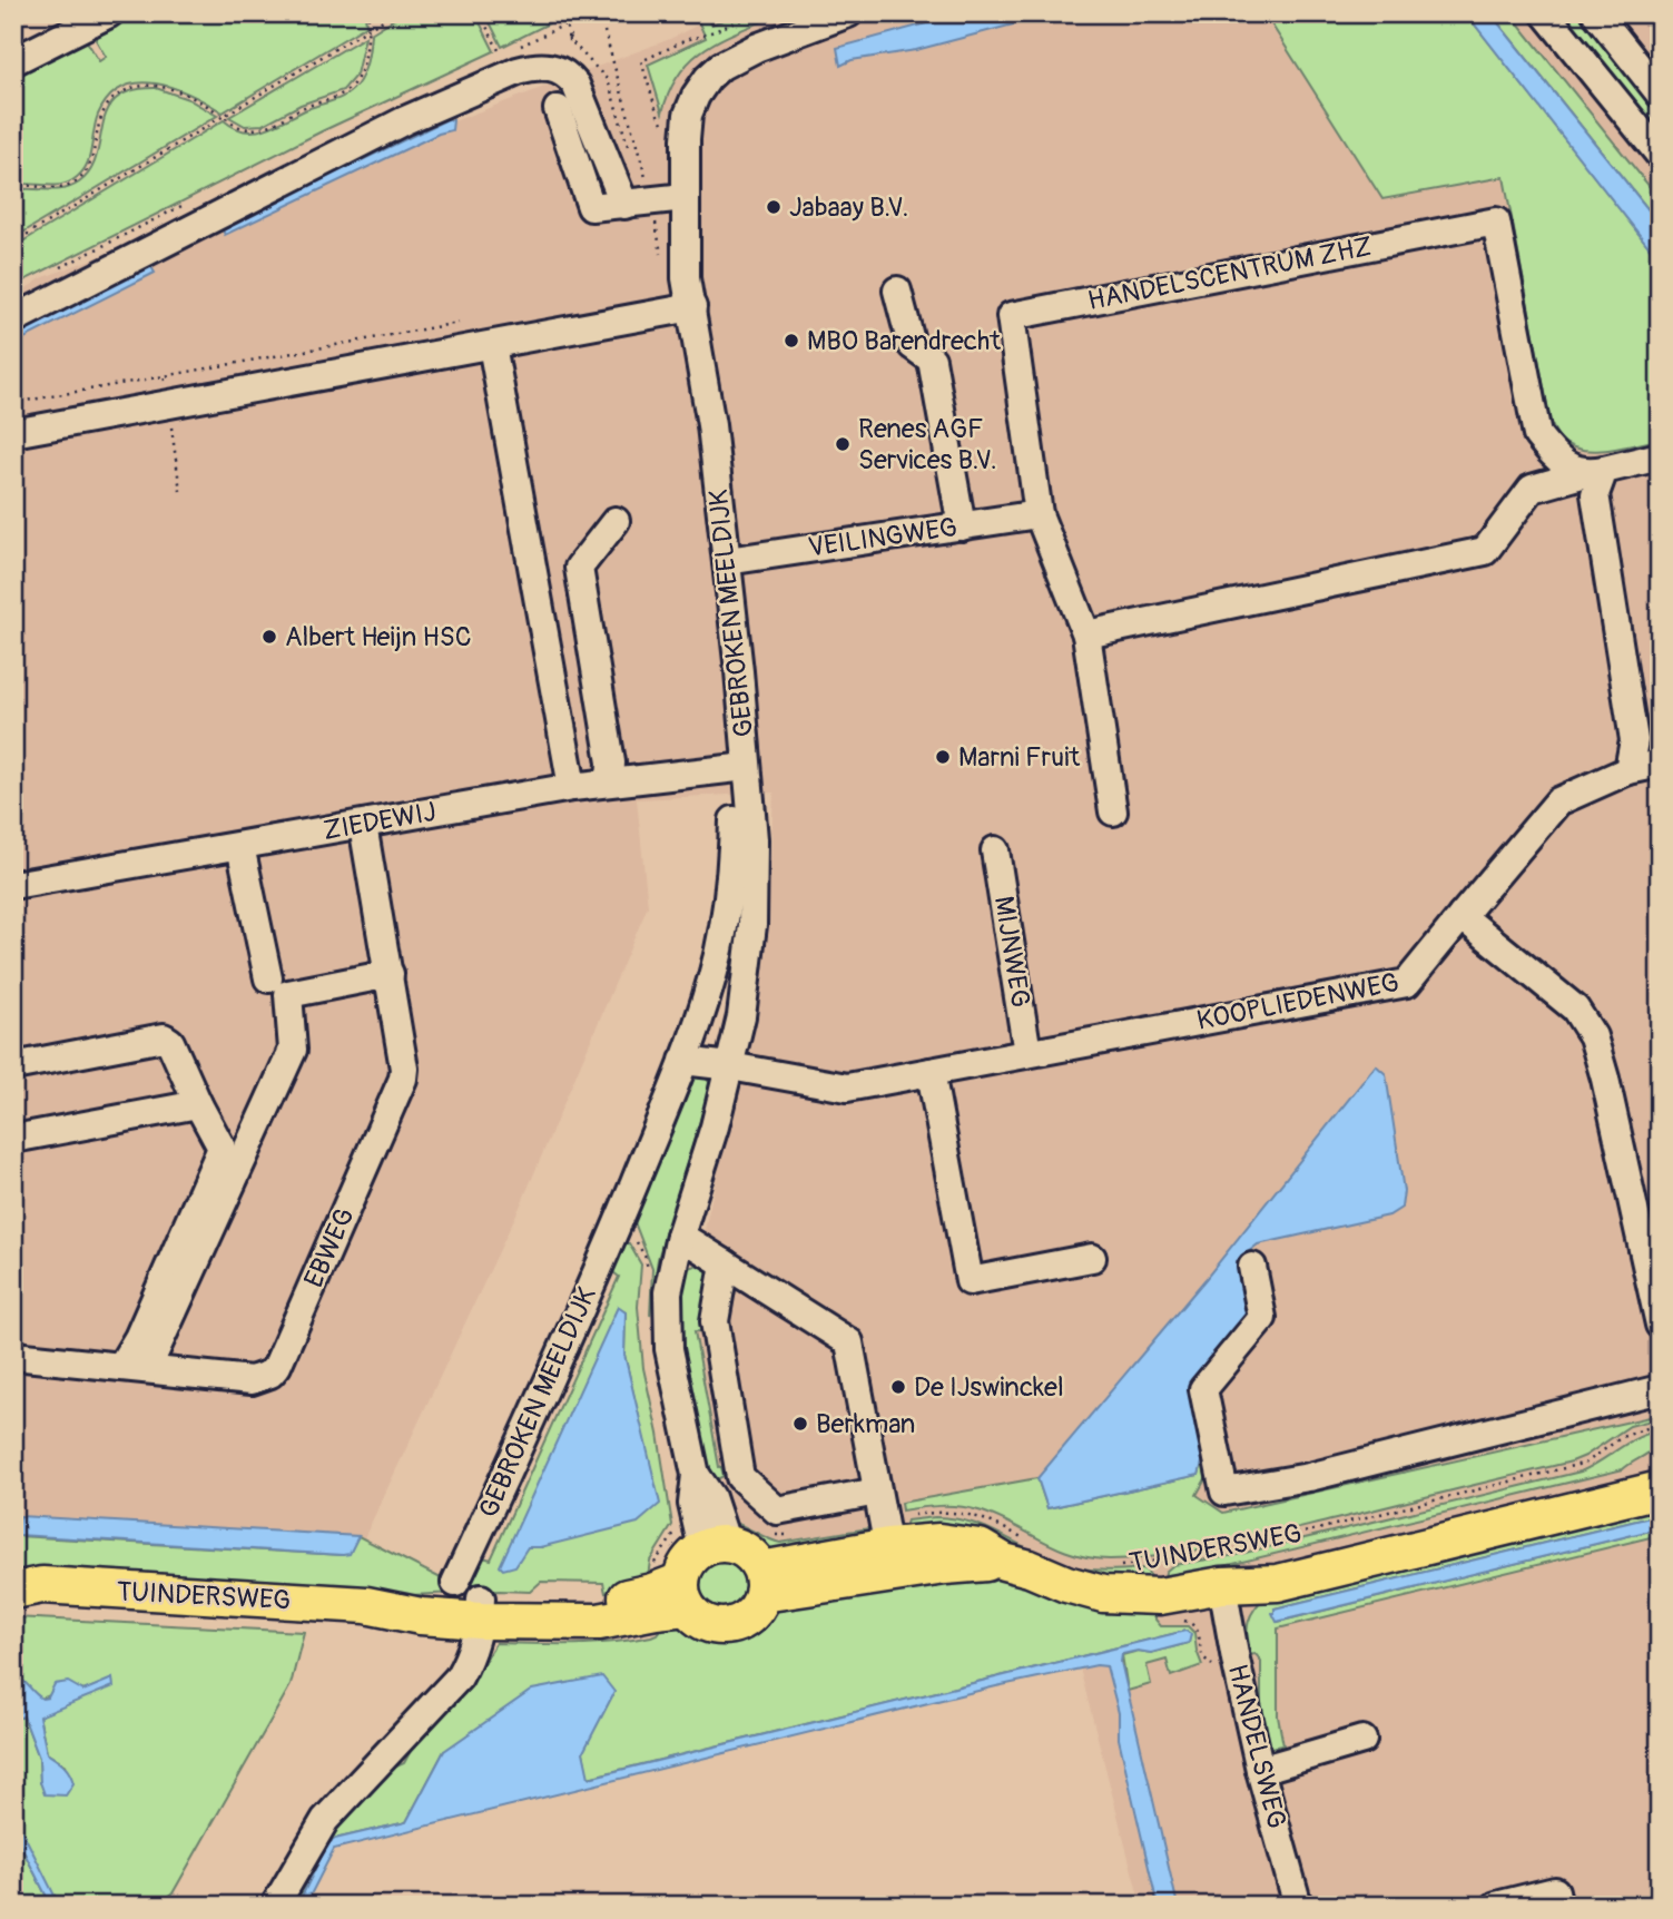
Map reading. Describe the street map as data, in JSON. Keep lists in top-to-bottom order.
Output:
{
  "streets": {
    "main road": ["TUINDERSWEG"],
    "street": [
      "HANDELSCENTRUM ZHZ",
      "VEILINGWEG",
      "GEBROKEN MEELDIJK",
      "ZIEDEWIJ",
      "MIJNWEG",
      "KOOPLIEDENWEG",
      "EBWEG",
      "HANDELSWEG"
    ]
  },
  "crossings": [
    ["HANDELSCENTRUM ZHZ", "VEILINGWEG"],
    ["VEILINGWEG", "GEBROKEN MEELDIJK"],
    ["GEBROKEN MEELDIJK", "ZIEDEWIJ"],
    ["GEBROKEN MEELDIJK", "KOOPLIEDENWEG"],
    ["GEBROKEN MEELDIJK", "TUINDERSWEG"],
    ["ZIEDEWIJ", "EBWEG"],
    ["MIJNWEG", "KOOPLIEDENWEG"],
    ["TUINDERSWEG", "HANDELSWEG"]
  ],
  "places": [
    "Jabaay B.V.",
    "MBO Barendrecht",
    "Renes AGF Services B.V.",
    "Albert Heijn HSC",
    "Marni Fruit",
    "De IJswinckel",
    "Berkman"
  ]
}
